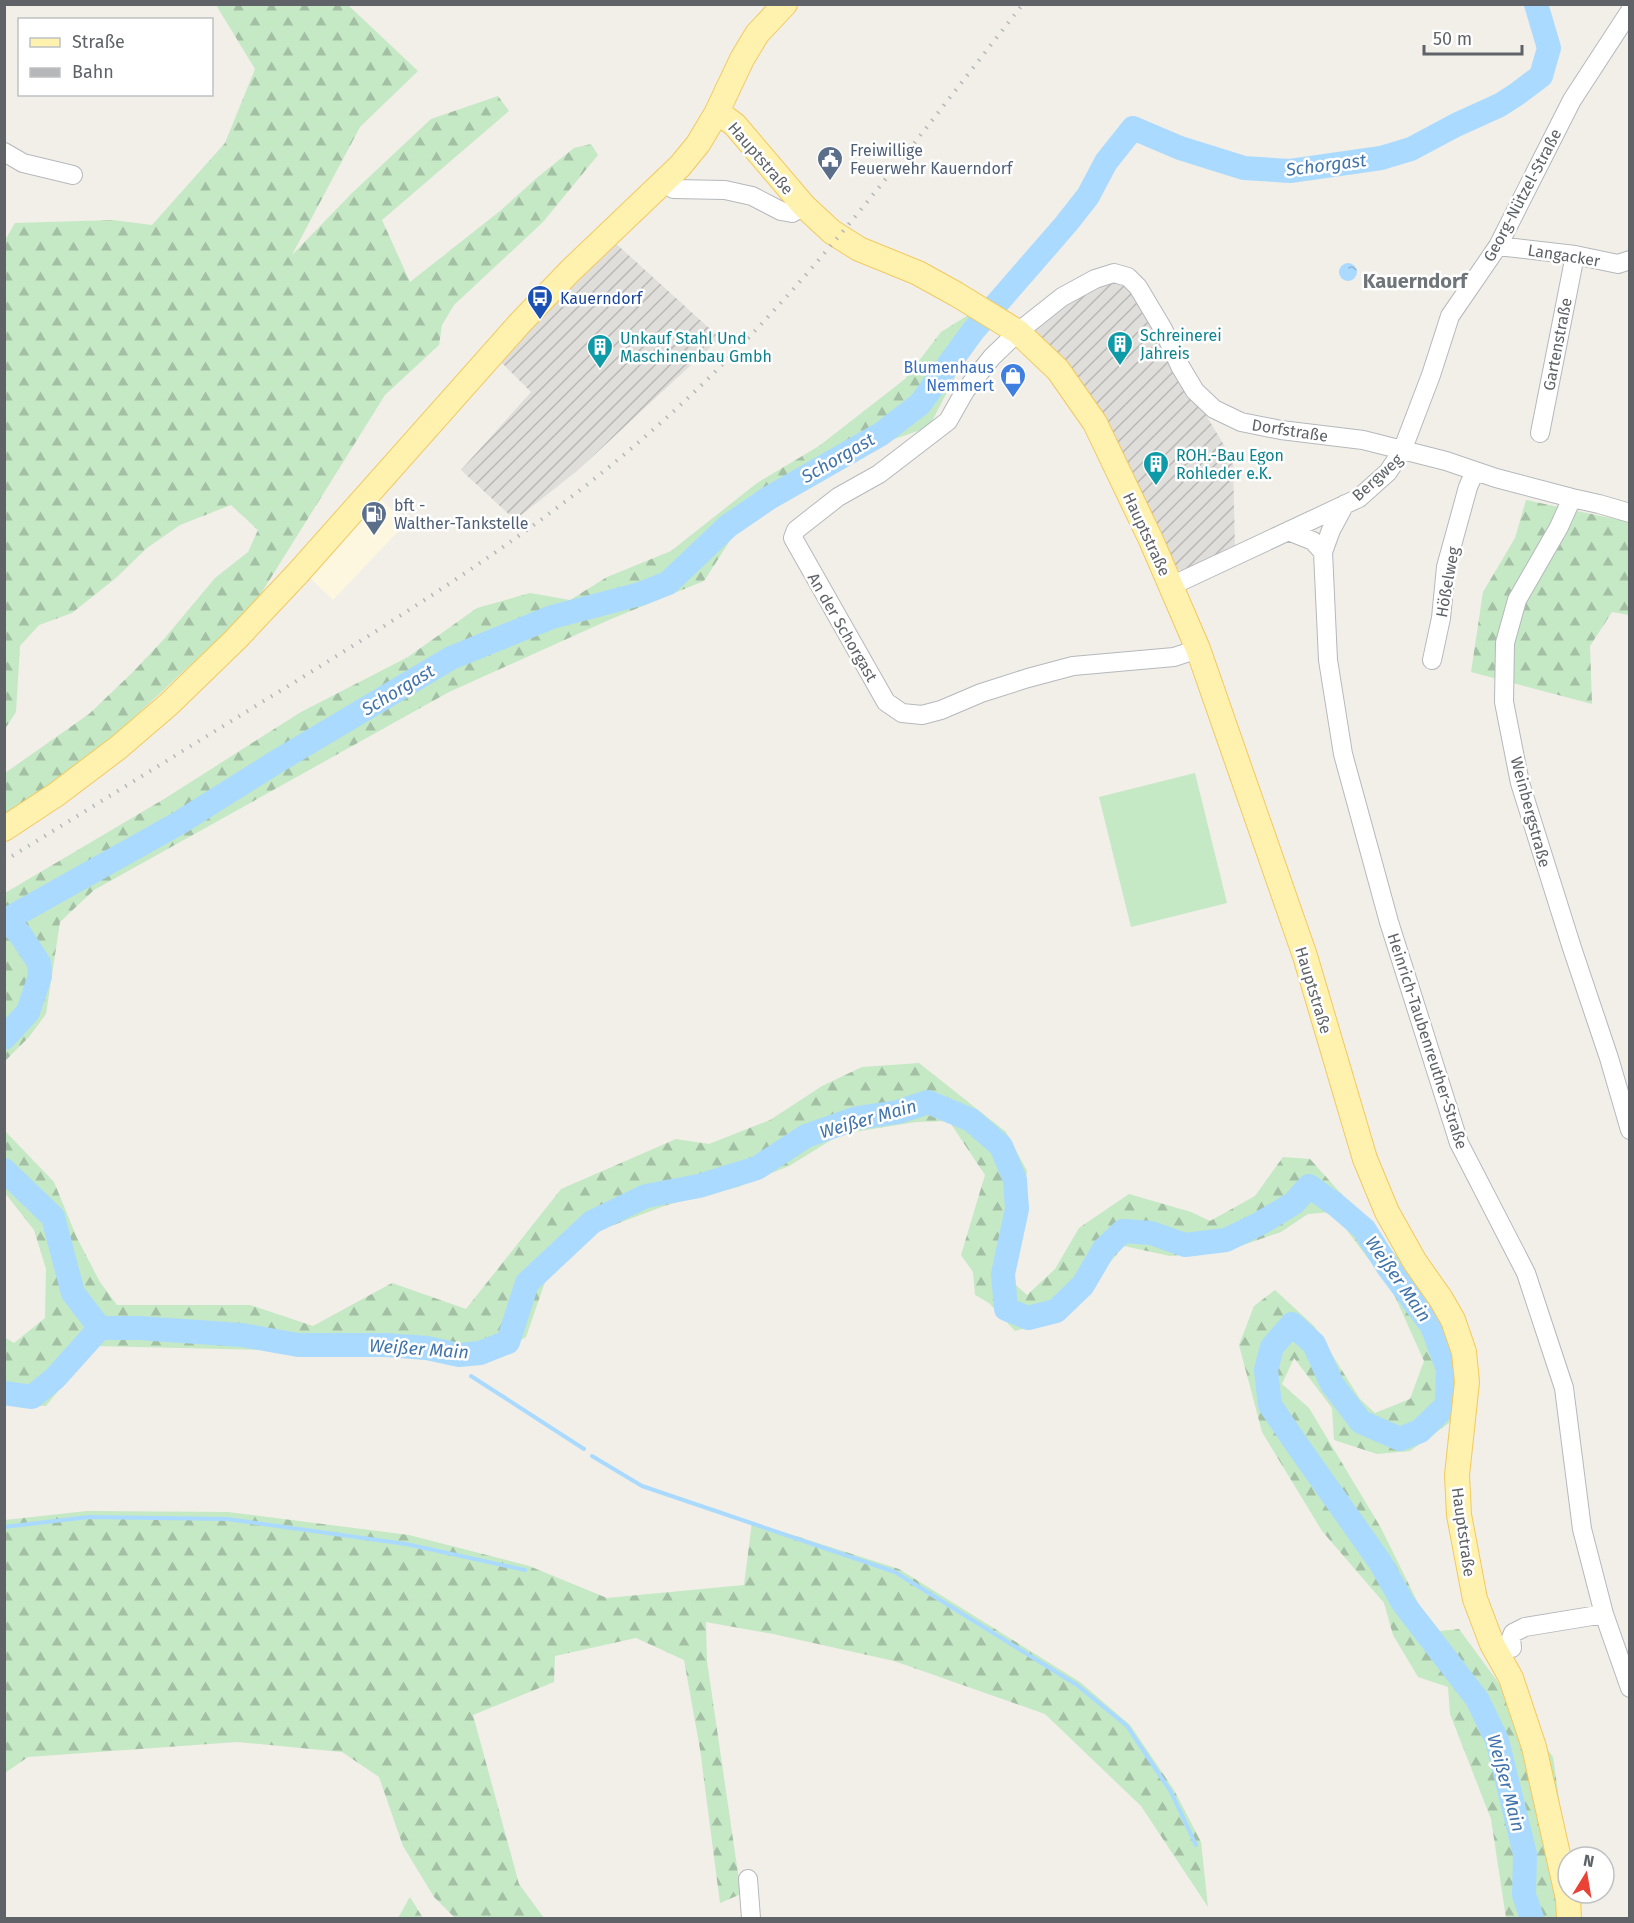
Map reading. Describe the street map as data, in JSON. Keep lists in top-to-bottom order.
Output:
{
  "streets": {
    "main road": ["Hauptstraße"],
    "street": [
      "Georg-Nützel-Straße",
      "Langacker",
      "Gartenstraße",
      "Dorfstraße",
      "Bergweg",
      "Hößelweg",
      "An der Schorgast",
      "Weinbergstraße",
      "Heinrich-Taubenreuther-Straße"
    ]
  },
  "crossings": [
    ["Hauptstraße", "Dorfstraße"],
    ["Hauptstraße", "Bergweg"],
    ["Hauptstraße", "An der Schorgast"],
    ["Georg-Nützel-Straße", "Langacker"],
    ["Georg-Nützel-Straße", "Dorfstraße"],
    ["Georg-Nützel-Straße", "Bergweg"],
    ["Langacker", "Gartenstraße"],
    ["Dorfstraße", "Bergweg"],
    ["Dorfstraße", "An der Schorgast"],
    ["Bergweg", "Hößelweg"],
    ["Bergweg", "Weinbergstraße"],
    ["Bergweg", "Heinrich-Taubenreuther-Straße"]
  ],
  "districts": ["Kauerndorf"],
  "water": ["Schorgast", "Weißer Main"],
  "places": {
    "public building": ["Freiwillige Feuerwehr Kauerndorf"],
    "bus stop": ["Kauerndorf"],
    "building": ["Schreinerei Jahreis", "Unkauf Stahl Und Maschinenbau Gmbh", "ROH.-Bau Egon Rohleder e.K."],
    "shop": ["Blumenhaus Nemmert"],
    "fuel station": ["bft - Walther-Tankstelle"]
  },
  "legend": ["Straße", "Bahn"],
  "scale_bar": "50 m",
  "north": "top"
}
